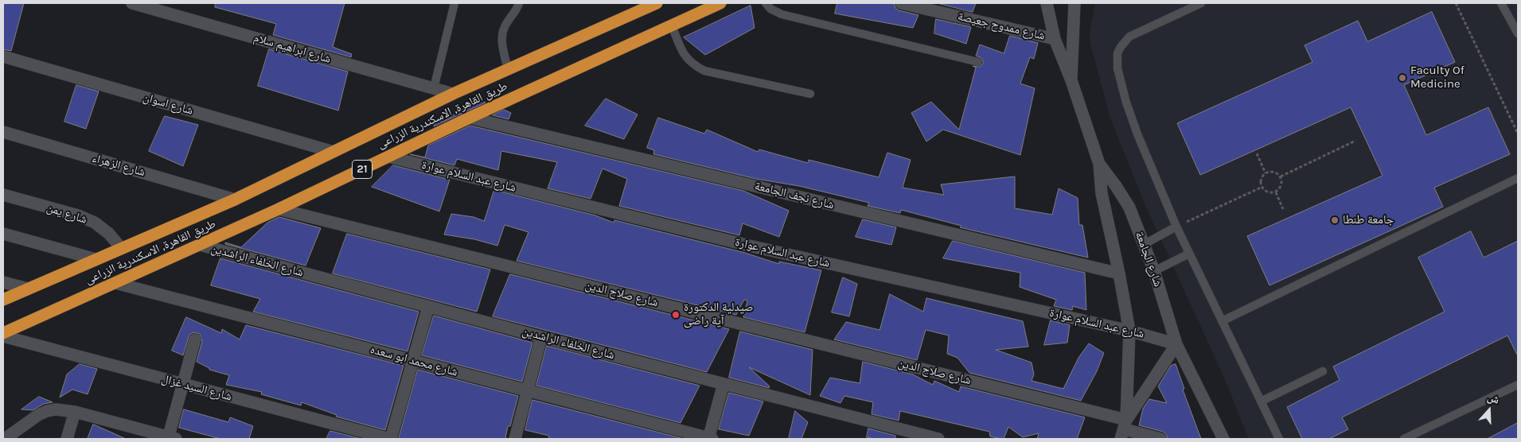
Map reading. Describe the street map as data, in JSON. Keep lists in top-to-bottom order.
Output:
{
  "streets": {
    "highway": ["طريق القاهرة, الاسكندرية الزراعى", "21"],
    "street": [
      "شارع ممدوح جعيصة",
      "شارع ابراهيم سلام",
      "شارع اسوان",
      "شارع الزهراء",
      "شارع عبد السلام عوارة",
      "شارع نجف الجامعة",
      "شارع يمن",
      "شارع الجامعة",
      "شارع الخلفاء الراشدين",
      "شارع صلاح الدين",
      "شارع محمد ابو سعده",
      "شارع السيد غزال"
    ]
  },
  "crossings": [
    ["شارع ممدوح جعيصة", "شارع الجامعة"],
    ["شارع ابراهيم سلام", "طريق القاهرة, الاسكندرية الزراعى"],
    ["شارع اسوان", "طريق القاهرة, الاسكندرية الزراعى"],
    ["طريق القاهرة, الاسكندرية الزراعى", "شارع الزهراء"],
    ["طريق القاهرة, الاسكندرية الزراعى", "شارع عبد السلام عوارة"],
    ["طريق القاهرة, الاسكندرية الزراعى", "شارع نجف الجامعة"],
    ["طريق القاهرة, الاسكندرية الزراعى", "شارع يمن"],
    ["طريق القاهرة, الاسكندرية الزراعى", "شارع الخلفاء الراشدين"],
    ["طريق القاهرة, الاسكندرية الزراعى", "شارع صلاح الدين"],
    ["طريق القاهرة, الاسكندرية الزراعى", "شارع محمد ابو سعده"],
    ["طريق القاهرة, الاسكندرية الزراعى", "شارع السيد غزال"],
    ["شارع عبد السلام عوارة", "شارع الجامعة"]
  ],
  "places": ["Faculty Of Medicine", "جامعة طنطا", "صيدلية الدكتورة آية راضى"],
  "north": "top"
}
